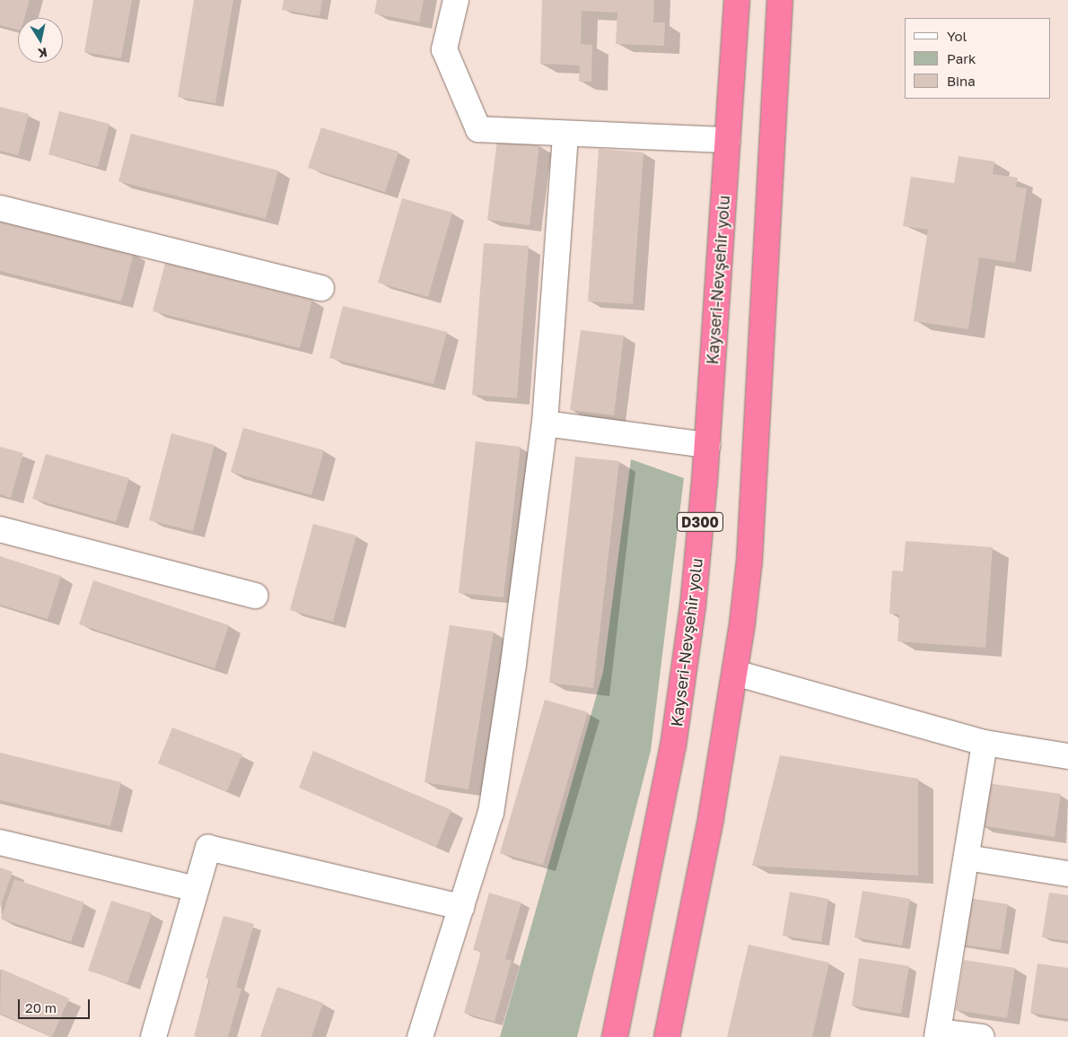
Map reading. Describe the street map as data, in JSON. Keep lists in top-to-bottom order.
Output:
{
  "streets": {
    "highway": ["Kayseri-Nevşehir yolu", "D300"]
  },
  "legend": ["Yol", "Park", "Bina"],
  "scale_bar": "20 m",
  "north": "bottom"
}
